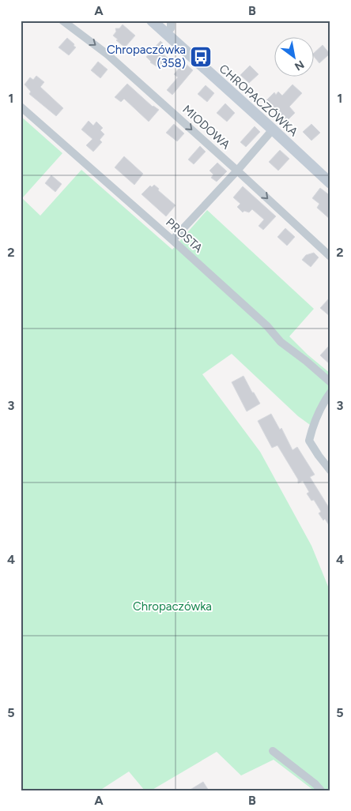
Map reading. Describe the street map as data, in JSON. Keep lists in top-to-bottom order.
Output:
{
  "streets": {
    "street": ["CHROPACZÓWKA", "MIODOWA", "PROSTA"]
  },
  "one_way": ["MIODOWA"],
  "parks": ["Chropaczówka"],
  "places": {
    "bus stop": ["Chropaczówka (358)"]
  },
  "north": "bottom right",
  "grid": {
    "columns": ["A", "B"],
    "rows": [
      "1",
      "2",
      "3",
      "4",
      "5"
    ]
  }
}
